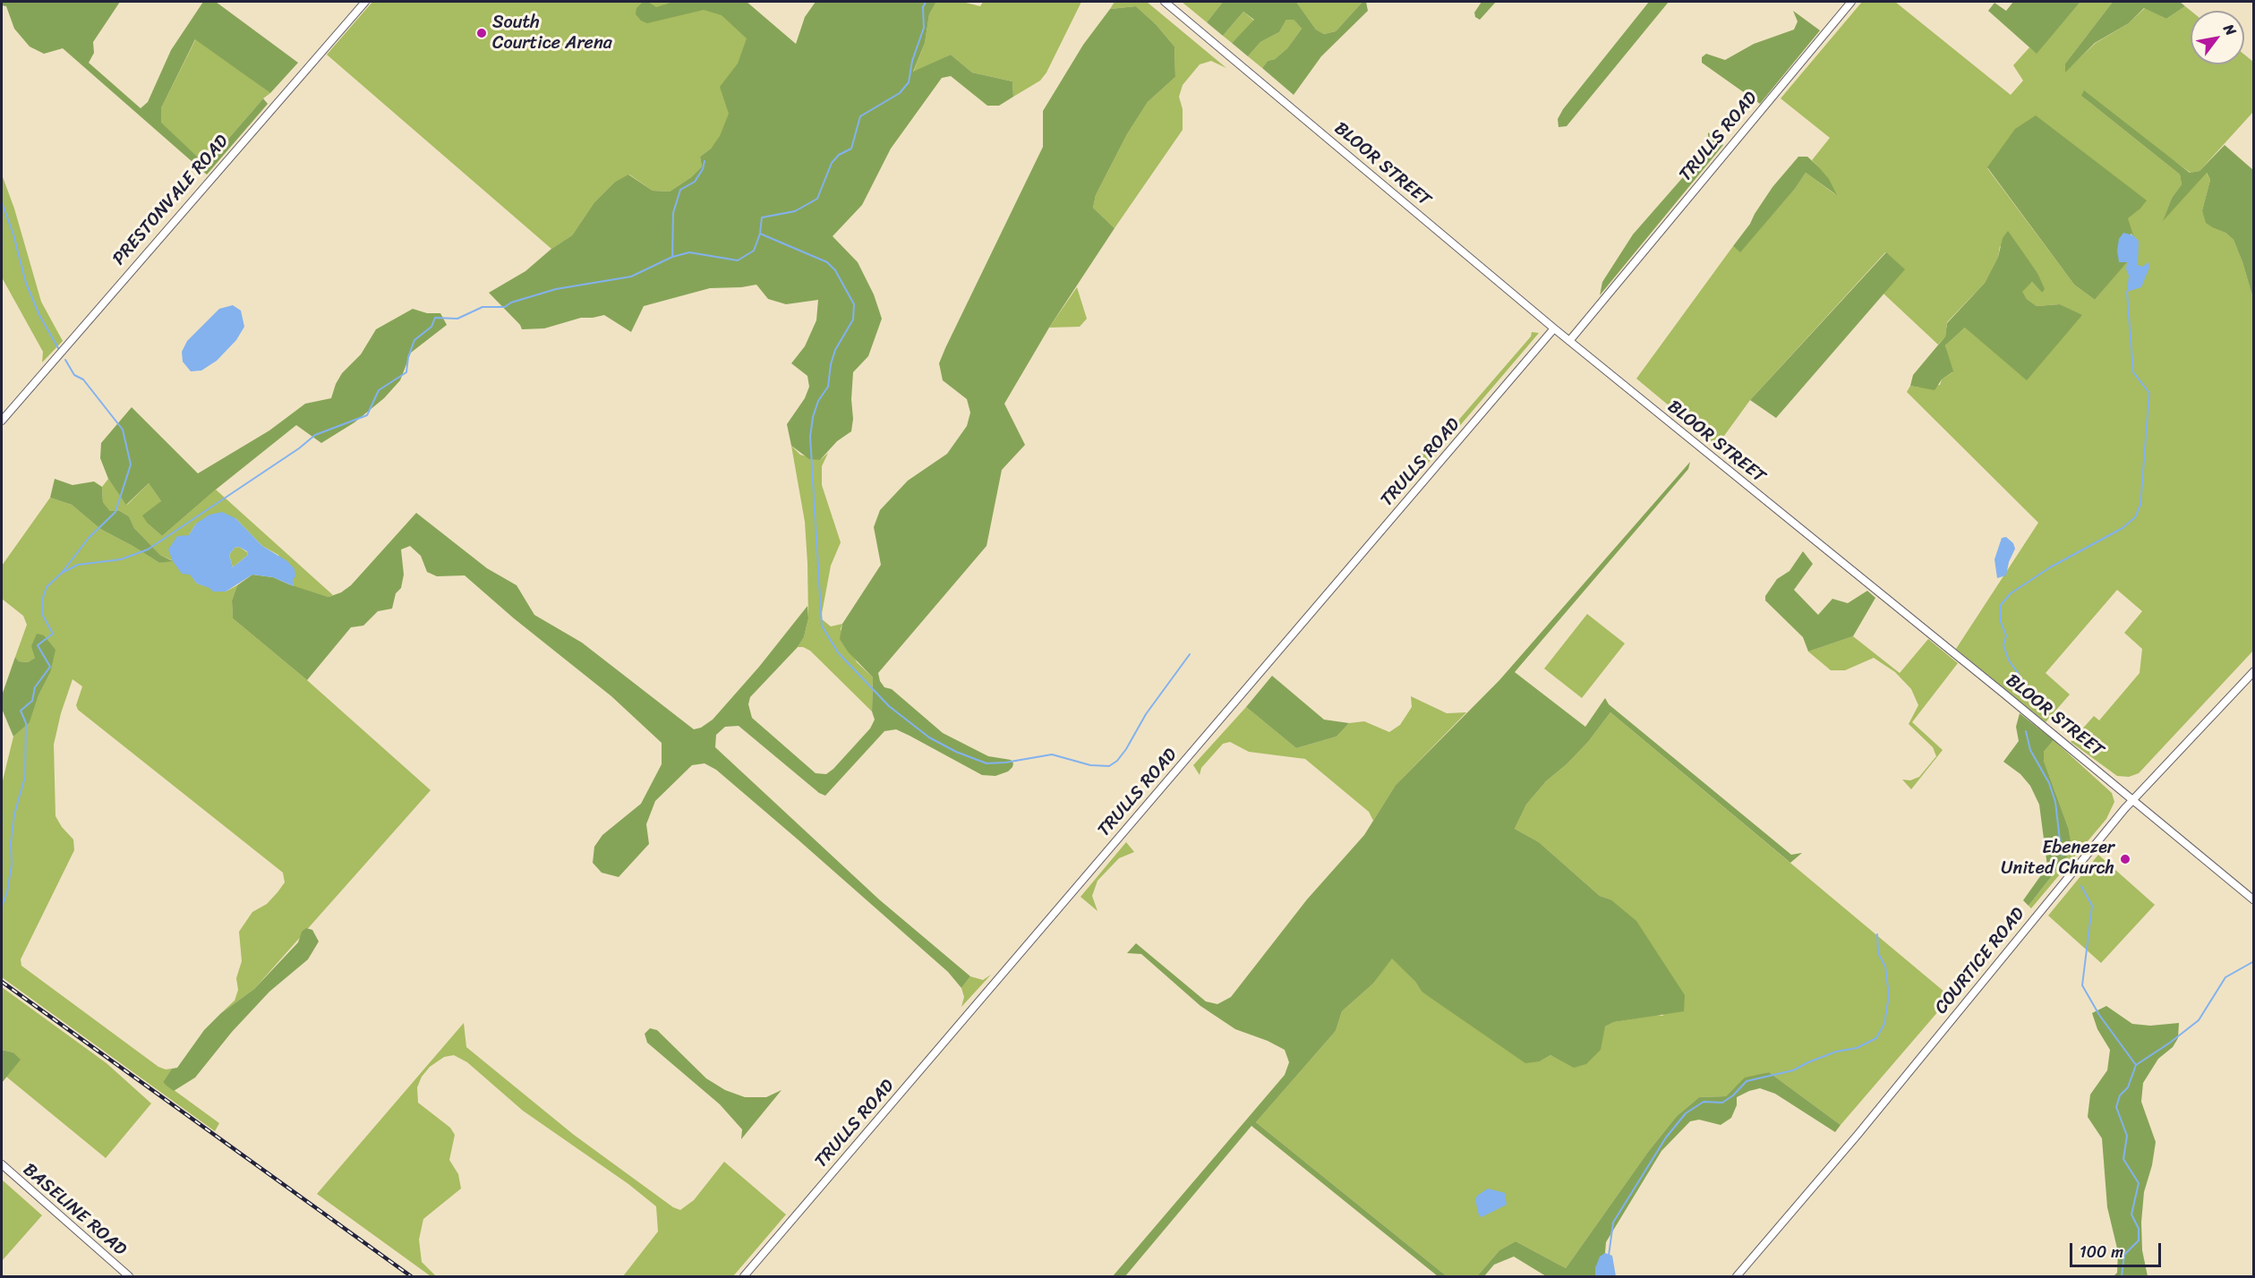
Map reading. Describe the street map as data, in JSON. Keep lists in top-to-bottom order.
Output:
{
  "streets": {
    "street": [
      "TRULLS ROAD",
      "BLOOR STREET",
      "PRESTONVALE ROAD",
      "COURTICE ROAD",
      "BASELINE ROAD"
    ]
  },
  "crossings": [
    ["TRULLS ROAD", "BLOOR STREET"],
    ["BLOOR STREET", "COURTICE ROAD"]
  ],
  "places": ["South Courtice Arena", "Ebenezer United Church"],
  "scale_bar": "100 m",
  "north": "top right"
}
